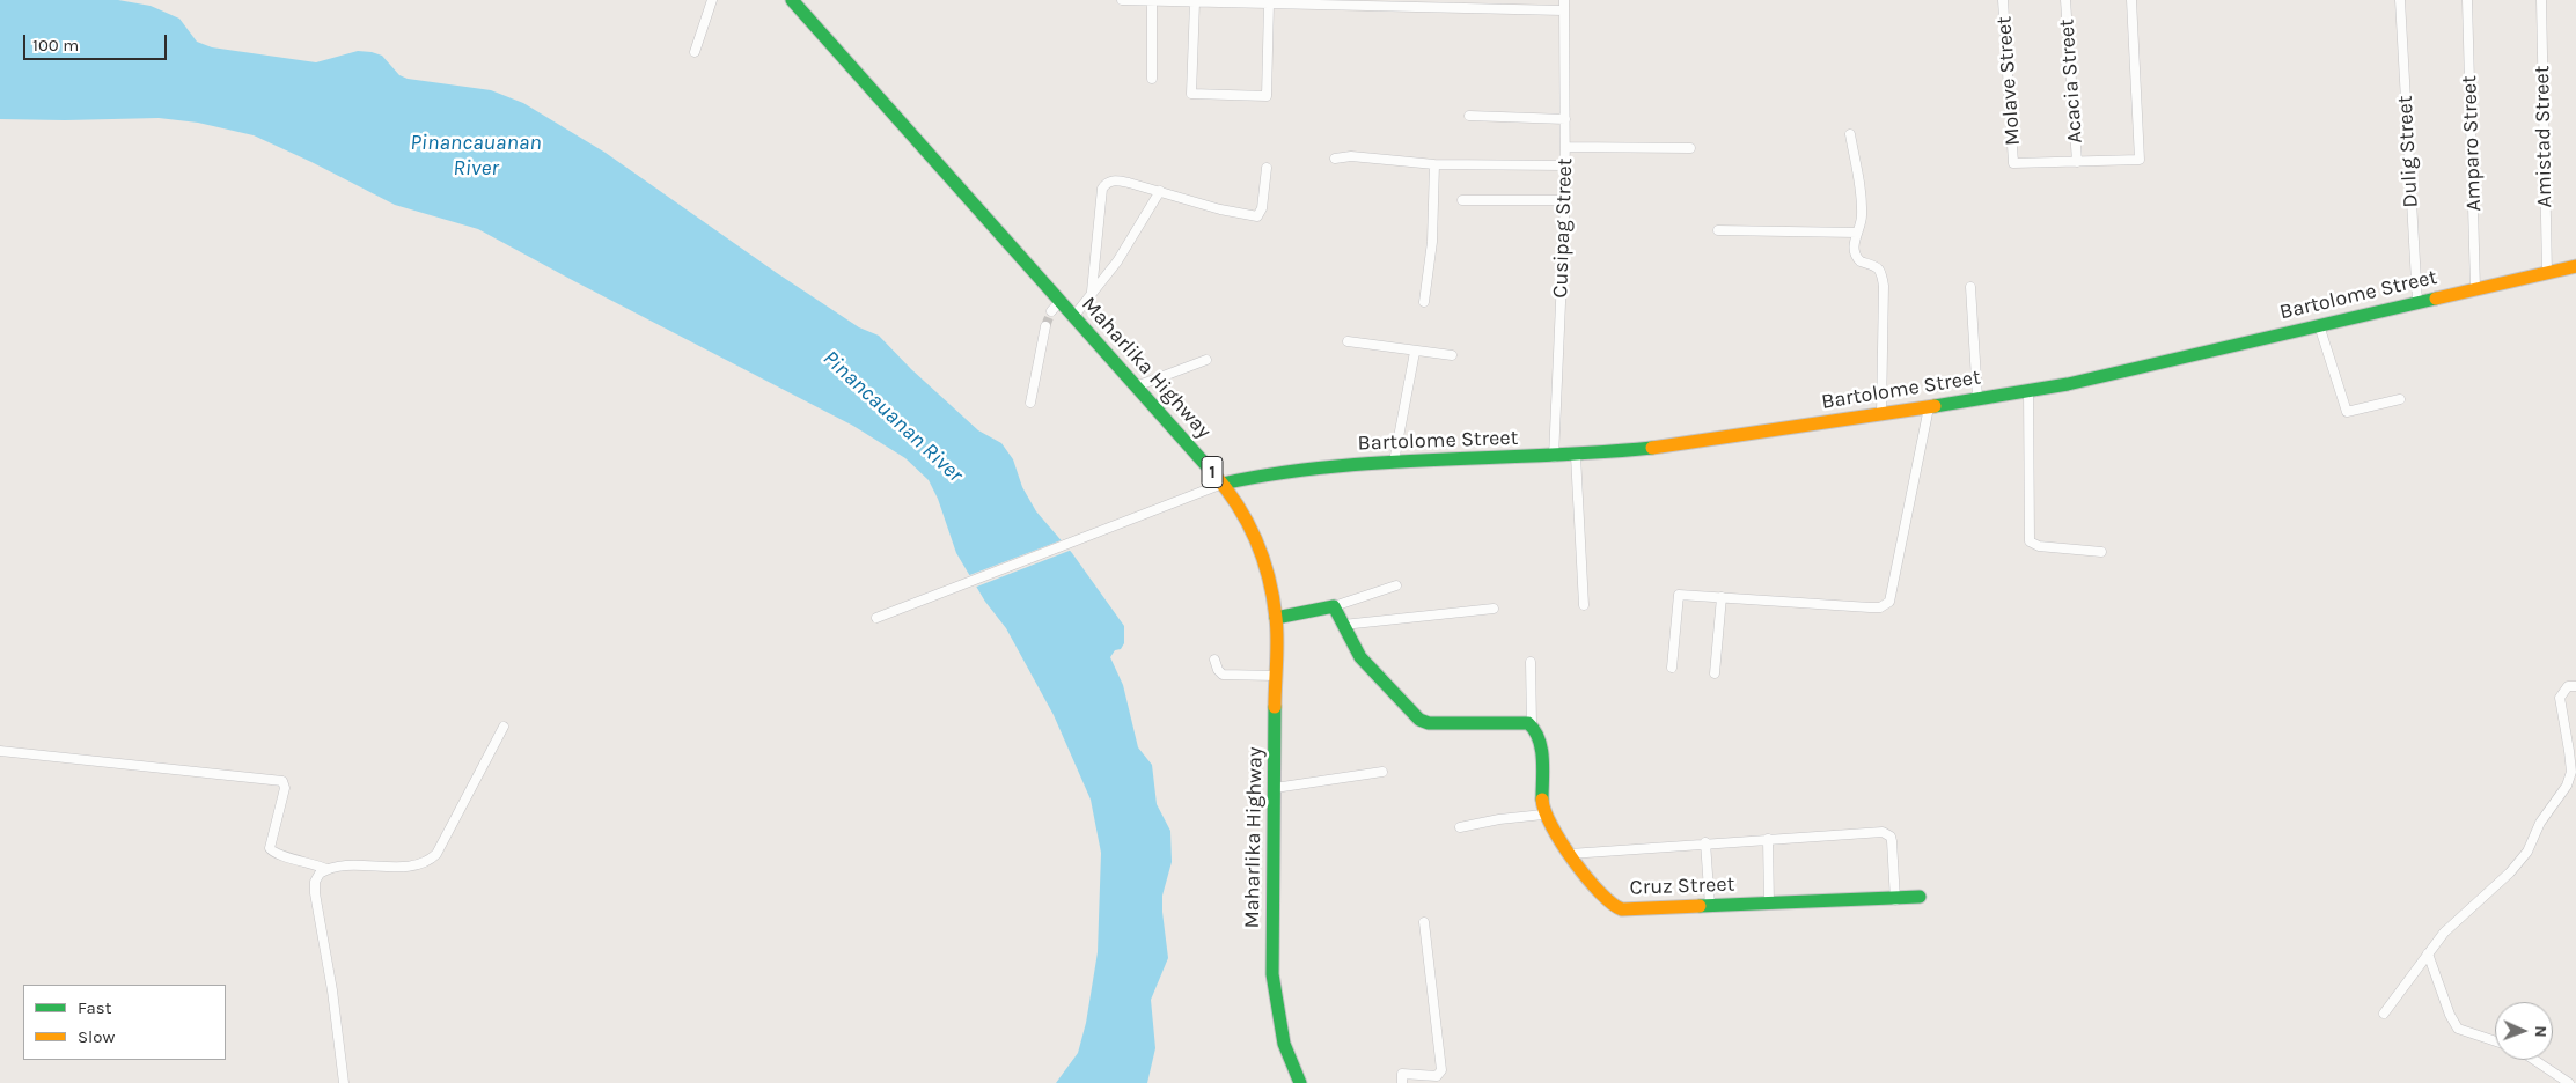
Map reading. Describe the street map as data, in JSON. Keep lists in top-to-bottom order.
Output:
{
  "streets": {
    "street": [
      "Molave Street",
      "Acacia Street",
      "Amistad Street",
      "Amparo Street",
      "Dulig Street",
      "Cusipag Street",
      "Bartolome Street",
      "Maharlika Highway",
      "1",
      "Cruz Street"
    ]
  },
  "crossings": [
    ["Molave Street", "Acacia Street"],
    ["Amistad Street", "Bartolome Street"],
    ["Amparo Street", "Bartolome Street"],
    ["Dulig Street", "Bartolome Street"],
    ["Cusipag Street", "Bartolome Street"],
    ["Bartolome Street", "Maharlika Highway"]
  ],
  "water": ["Pinancauanan River"],
  "legend": ["Fast", "Slow"],
  "scale_bar": "100 m",
  "north": "right"
}
